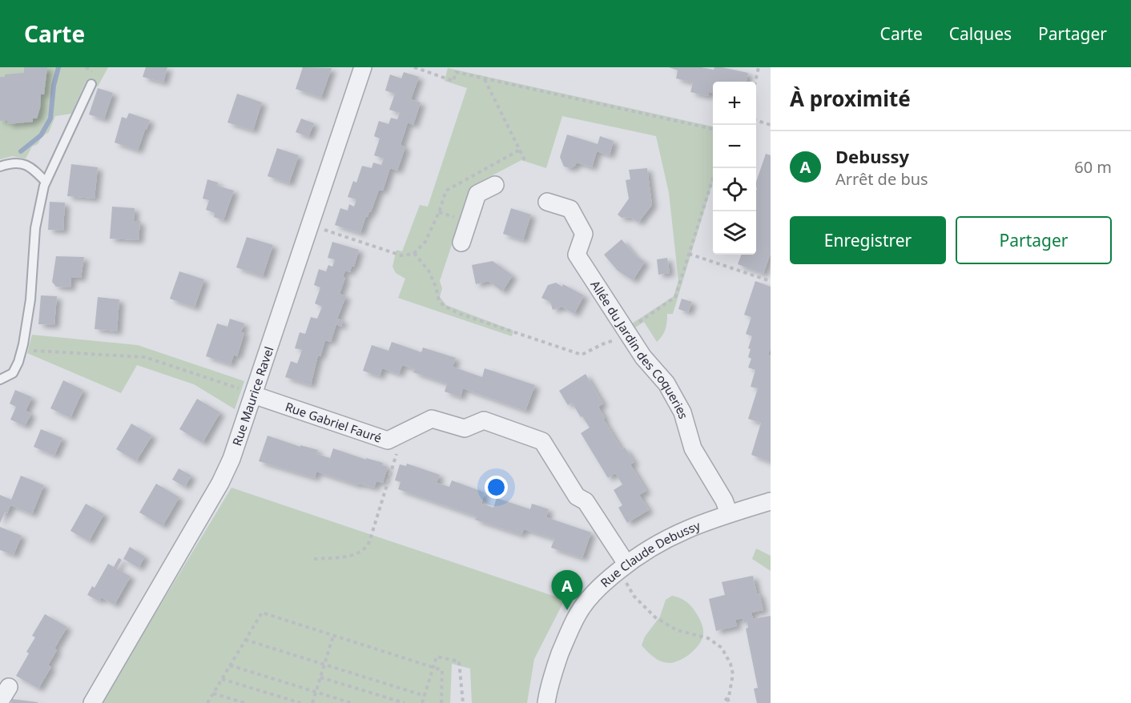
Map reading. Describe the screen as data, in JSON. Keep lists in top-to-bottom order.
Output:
{
  "streets": {
    "street": [
      "Allée du Jardin des Coqueries",
      "Rue Maurice Ravel",
      "Rue Gabriel Fauré",
      "Rue Claude Debussy"
    ]
  },
  "crossings": [
    ["Allée du Jardin des Coqueries", "Rue Claude Debussy"],
    ["Rue Maurice Ravel", "Rue Gabriel Fauré"],
    ["Rue Gabriel Fauré", "Rue Claude Debussy"]
  ],
  "page": {
    "header": "Carte",
    "nav": ["Carte", "Calques", "Partager"],
    "heading": "À proximité",
    "map_buttons": ["+", "−"],
    "list": [
      {
        "mark": "A",
        "name": "Debussy",
        "note": "Arrêt de bus",
        "value": "60 m"
      }
    ],
    "buttons": ["Enregistrer", "Partager"],
    "pins": "A"
  }
}
